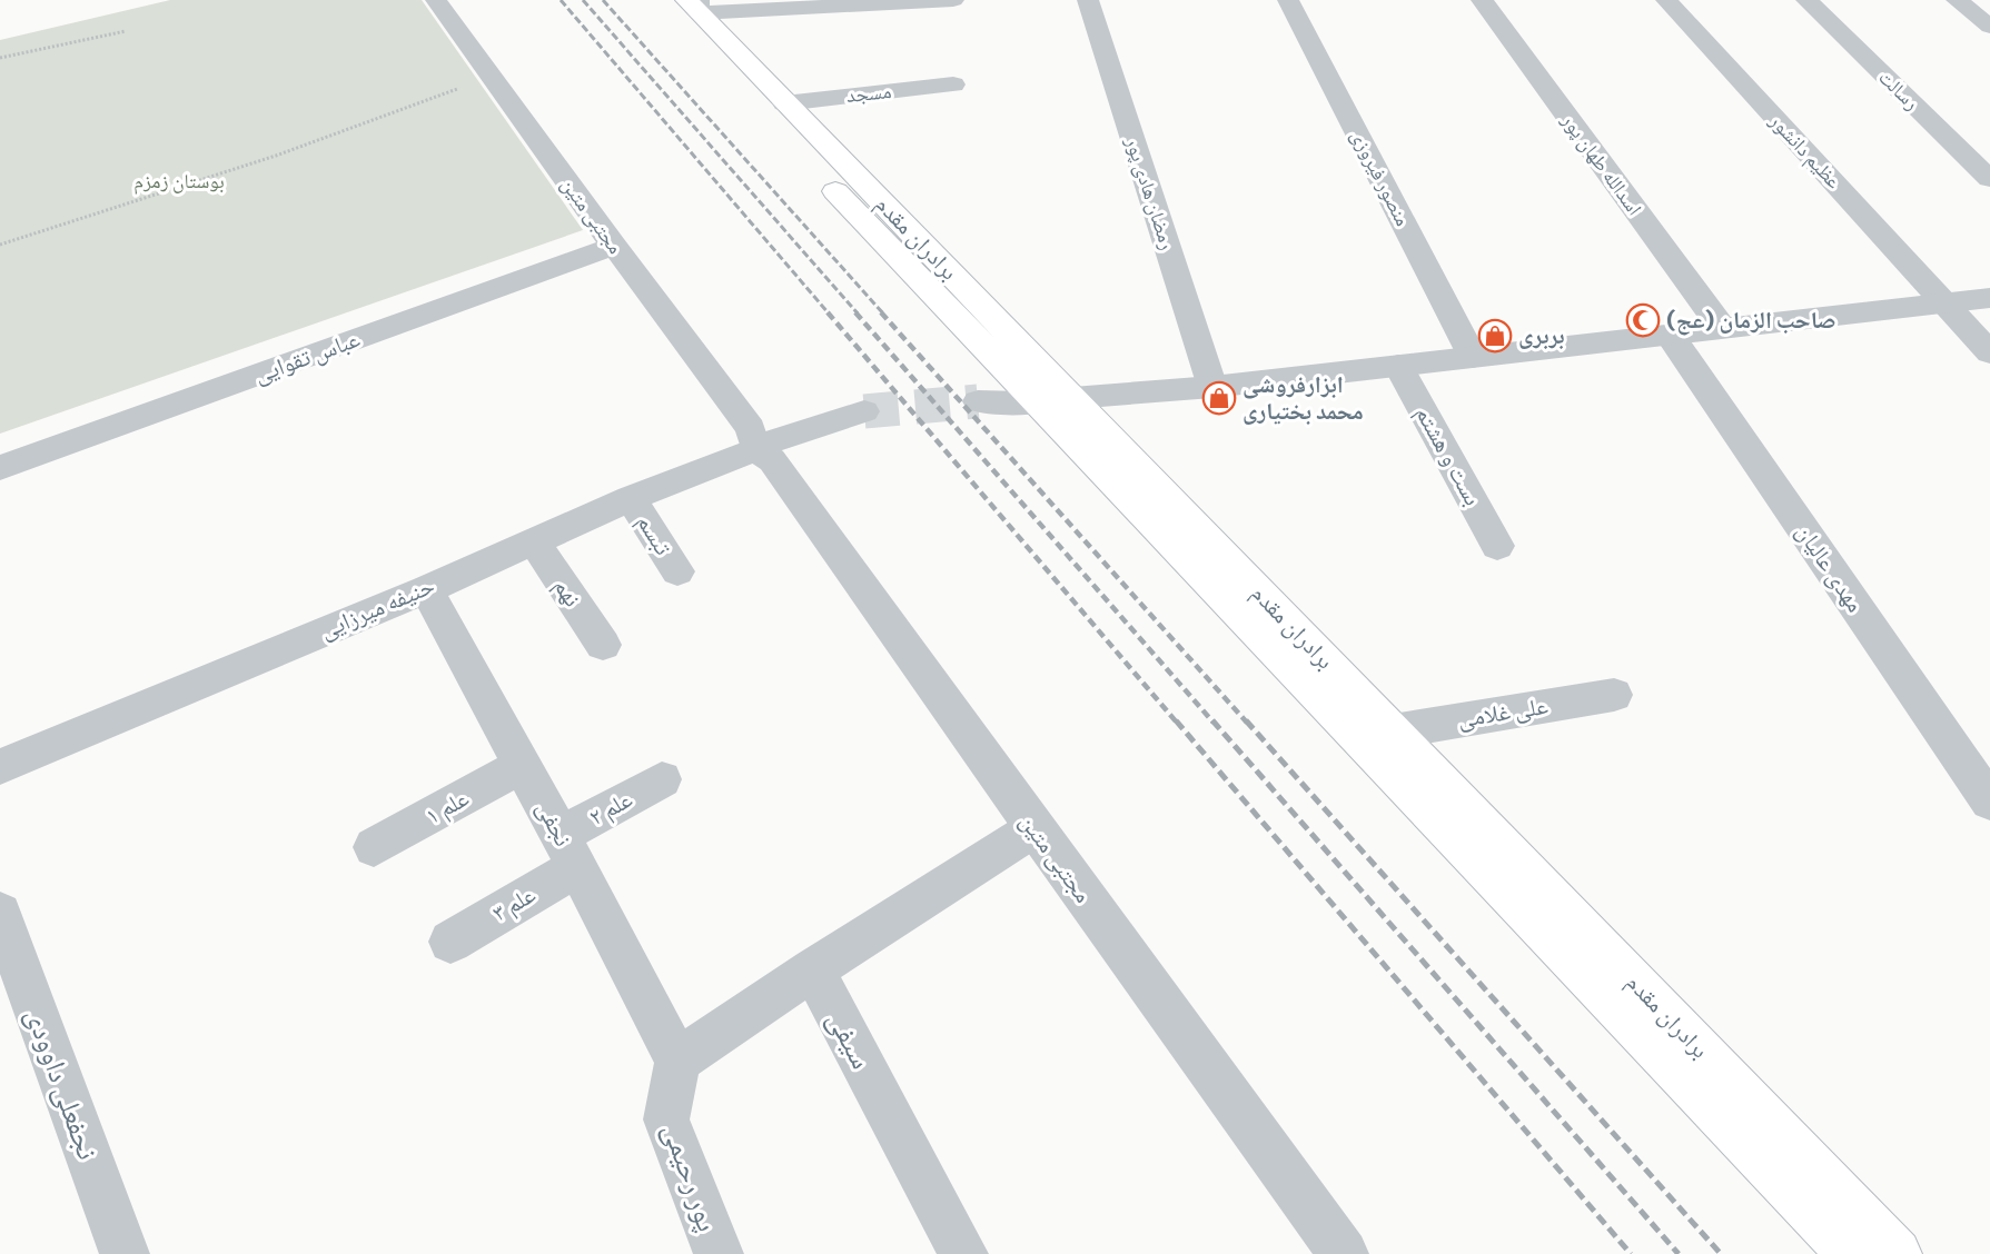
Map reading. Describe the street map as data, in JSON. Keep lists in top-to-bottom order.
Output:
{
  "streets": {
    "main road": ["برادران مقدم"],
    "street": [
      "رسالت",
      "مسجد",
      "عظیم دانشور",
      "اسدالله طهان پور",
      "منصور فیروزی",
      "رمضان هادی پور",
      "مجتبی متین",
      "عباس تقوایی",
      "بست و هشتم",
      "تبسم",
      "مهدی عالیان",
      "نهم",
      "حنیفه میرزایی",
      "علی غلامی",
      "علم ۱",
      "علم ۲",
      "نجفی",
      "علم ۳",
      "سیفی",
      "نجفعلی داوودی",
      "پور رحیمی"
    ]
  },
  "crossings": [
    ["مسجد", "برادران مقدم"],
    ["مجتبی متین", "عباس تقوایی"],
    ["مجتبی متین", "حنیفه میرزایی"],
    ["برادران مقدم", "علی غلامی"],
    ["تبسم", "حنیفه میرزایی"],
    ["نهم", "حنیفه میرزایی"],
    ["حنیفه میرزایی", "نجفی"],
    ["علم ۱", "نجفی"],
    ["علم ۲", "نجفی"],
    ["علم ۲", "علم ۳"],
    ["نجفی", "علم ۳"],
    ["نجفی", "پور رحیمی"]
  ],
  "parks": ["بوستان زمزم"],
  "places": {
    "mosque": ["صاحب الزمان (عج)"],
    "shop": ["بربری", "ابزارفروشی محمد بختیاری"]
  }
}
